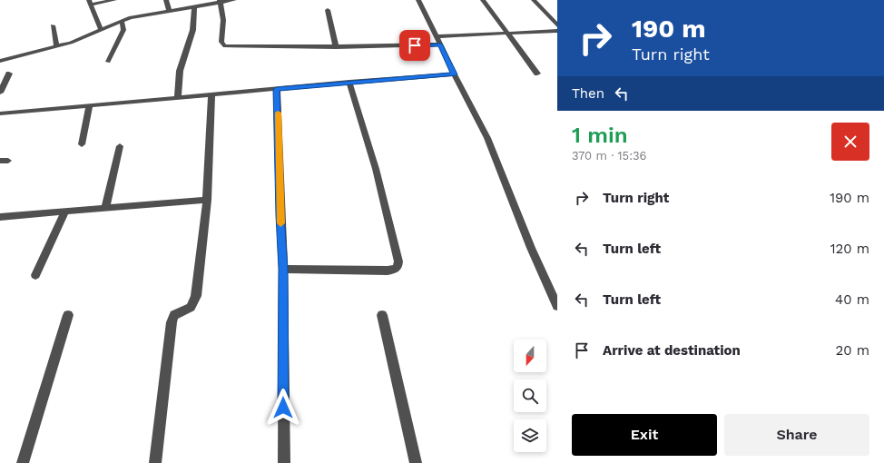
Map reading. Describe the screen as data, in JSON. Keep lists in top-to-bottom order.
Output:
{
  "north": "bottom",
  "page": {
    "turn": ["190 m", "Turn right"],
    "then": "Then",
    "heading": ["1 min", "370 m · 15:36"],
    "list": [
      {
        "name": "Turn right",
        "value": "190 m"
      },
      {
        "name": "Turn left",
        "value": "120 m"
      },
      {
        "name": "Turn left",
        "value": "40 m"
      },
      {
        "name": "Arrive at destination",
        "value": "20 m"
      }
    ],
    "buttons": ["Exit", "Share"]
  }
}
